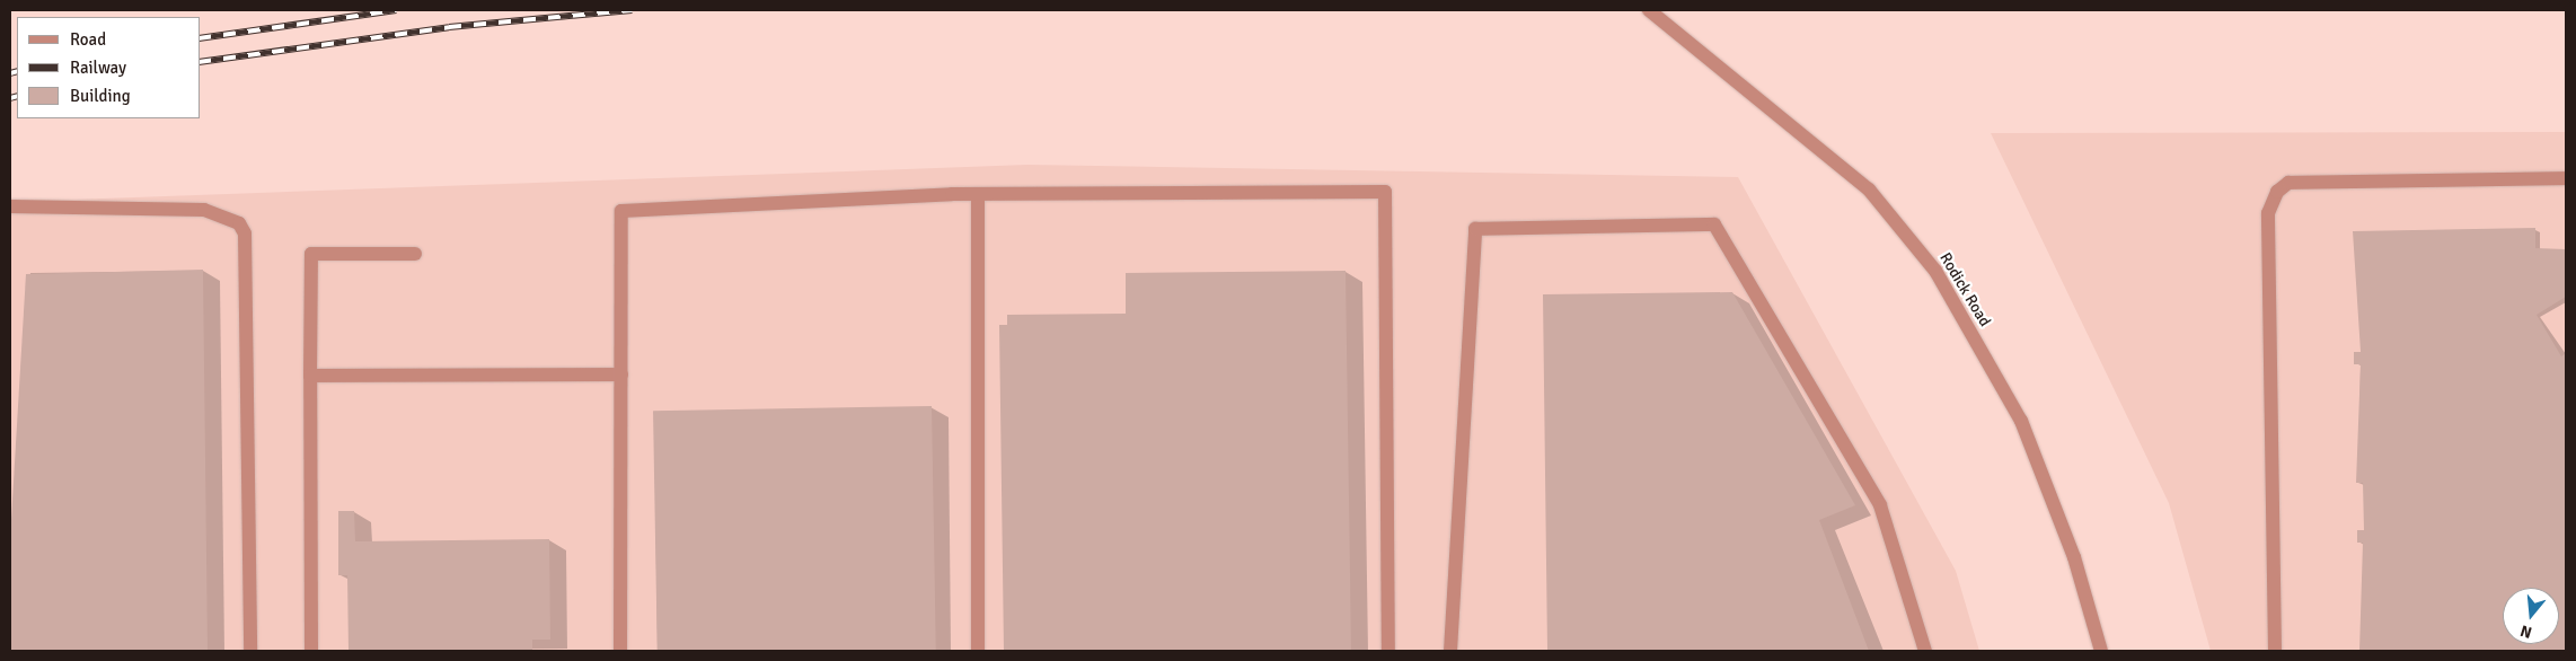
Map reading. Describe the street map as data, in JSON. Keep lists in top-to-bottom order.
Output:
{
  "streets": {
    "street": ["Rodick Road"]
  },
  "legend": ["Road", "Railway", "Building"],
  "north": "bottom"
}
